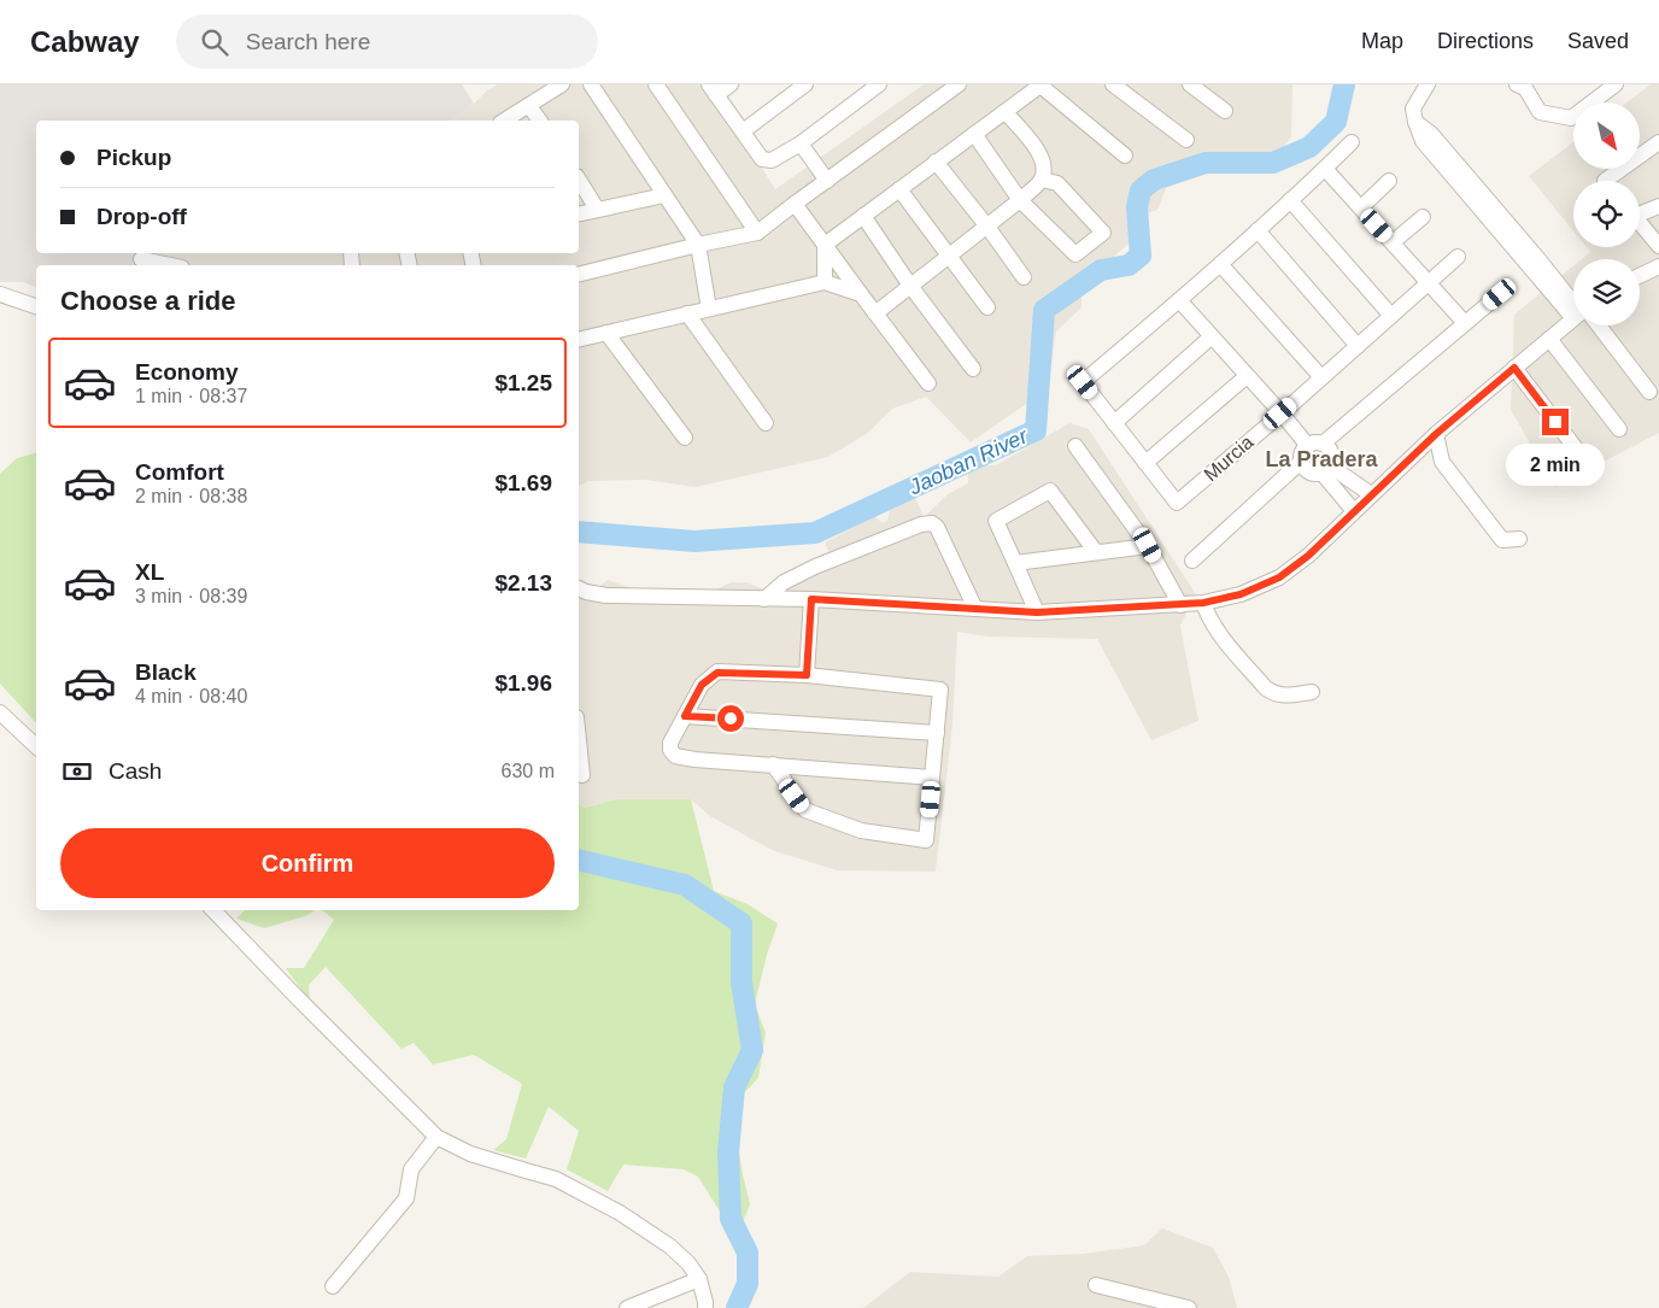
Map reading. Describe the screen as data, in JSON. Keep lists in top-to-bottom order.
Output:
{
  "streets": {
    "street": ["Murcia"]
  },
  "districts": ["La Pradera"],
  "water": ["Jaoban River"],
  "north": "bottom right",
  "page": {
    "header": "Cabway",
    "search": "Search here",
    "nav": ["Map", "Directions", "Saved"],
    "banner": ["Pickup", "Drop-off"],
    "heading": "Choose a ride",
    "list": [
      {
        "name": "Economy",
        "note": "1 min · 08:37",
        "value": "$1.25"
      },
      {
        "name": "Comfort",
        "note": "2 min · 08:38",
        "value": "$1.69"
      },
      {
        "name": "XL",
        "note": "3 min · 08:39",
        "value": "$2.13"
      },
      {
        "name": "Black",
        "note": "4 min · 08:40",
        "value": "$1.96"
      }
    ],
    "bubble": "2 min",
    "pay": ["Cash", "630 m"],
    "buttons": "Confirm"
  }
}
